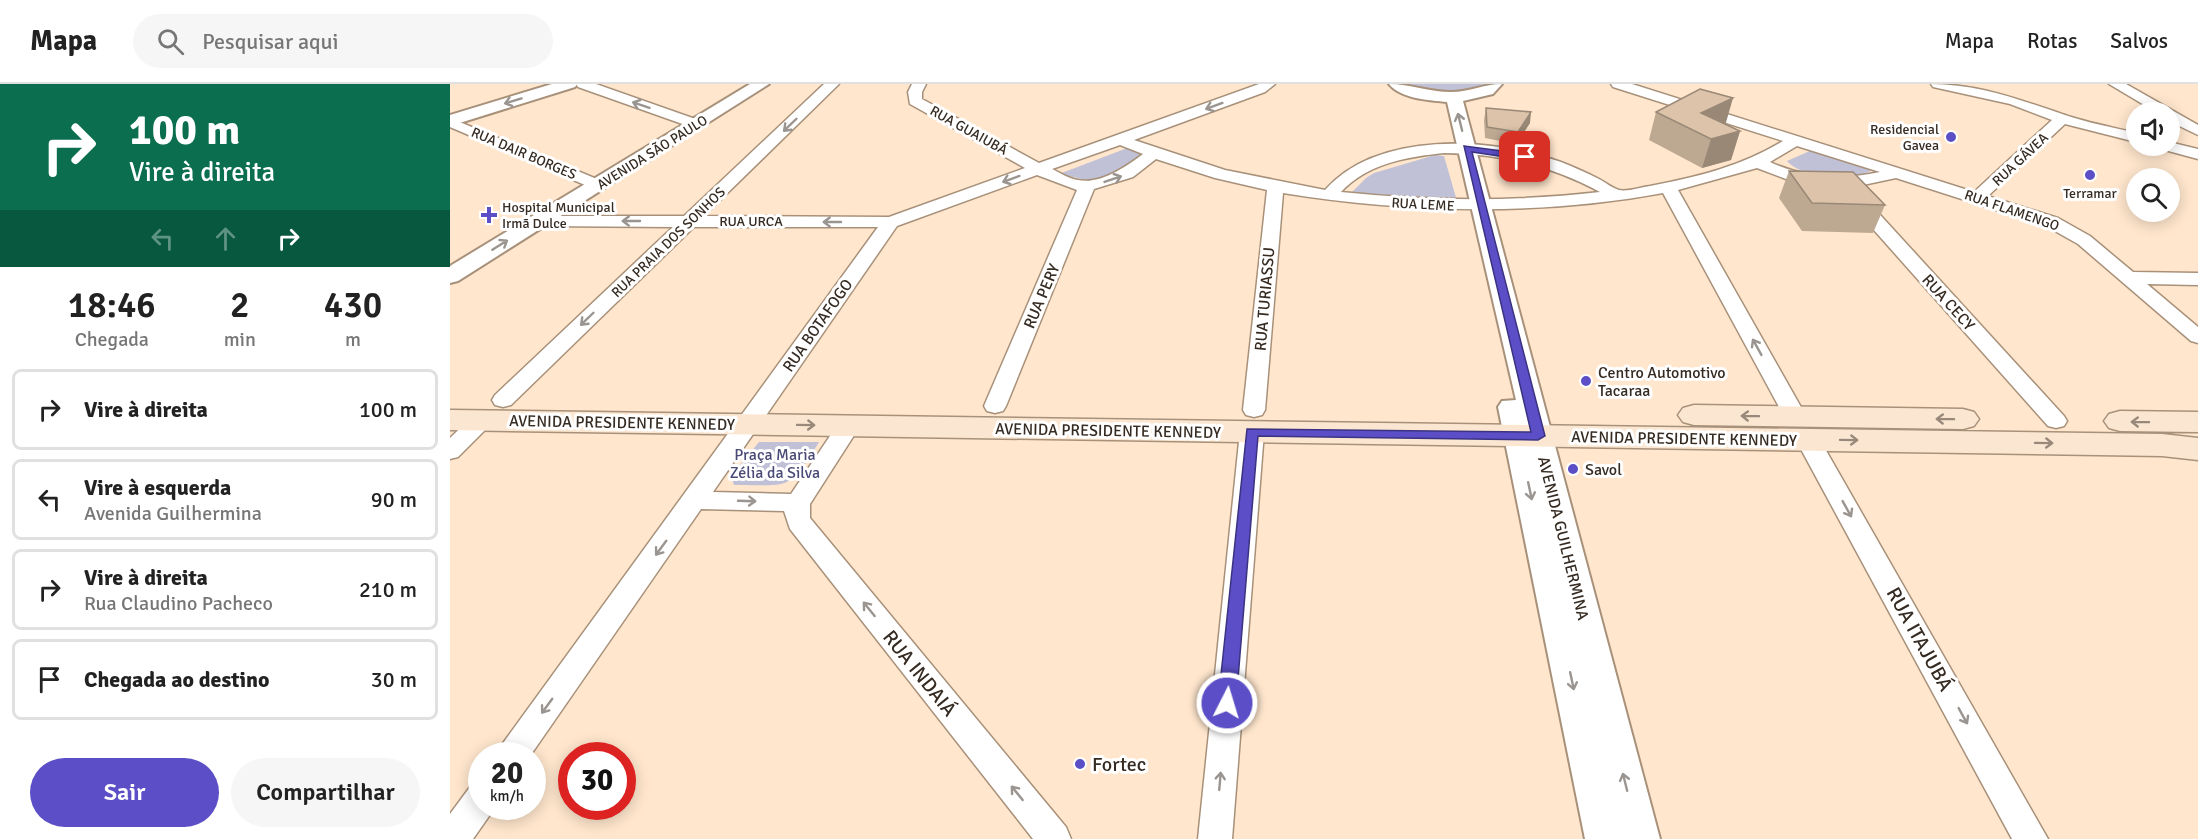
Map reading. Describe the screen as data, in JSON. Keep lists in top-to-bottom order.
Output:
{
  "streets": {
    "main road": ["AVENIDA PRESIDENTE KENNEDY"],
    "street": [
      "RUA GUAIUBÁ",
      "AVENIDA SÃO PAULO",
      "RUA DAIR BORGES",
      "RUA GÁVEA",
      "RUA LEME",
      "RUA FLAMENGO",
      "RUA URCA",
      "RUA PRAIA DOS SONHOS",
      "RUA PERY",
      "RUA TURIASSU",
      "RUA CECY",
      "RUA BOTAFOGO",
      "AVENIDA GUILHERMINA",
      "RUA ITAJUBÁ",
      "RUA INDAIÁ"
    ]
  },
  "crossings": [
    ["AVENIDA SÃO PAULO", "RUA DAIR BORGES"],
    ["AVENIDA SÃO PAULO", "RUA URCA"],
    ["RUA GÁVEA", "RUA FLAMENGO"],
    ["RUA LEME", "RUA FLAMENGO"],
    ["RUA LEME", "RUA TURIASSU"],
    ["RUA LEME", "AVENIDA GUILHERMINA"],
    ["RUA LEME", "RUA ITAJUBÁ"],
    ["RUA URCA", "RUA PRAIA DOS SONHOS"],
    ["RUA URCA", "RUA BOTAFOGO"],
    ["RUA PRAIA DOS SONHOS", "AVENIDA PRESIDENTE KENNEDY"],
    ["RUA PERY", "AVENIDA PRESIDENTE KENNEDY"],
    ["RUA TURIASSU", "AVENIDA PRESIDENTE KENNEDY"],
    ["RUA CECY", "AVENIDA PRESIDENTE KENNEDY"],
    ["RUA BOTAFOGO", "AVENIDA PRESIDENTE KENNEDY"],
    ["AVENIDA PRESIDENTE KENNEDY", "AVENIDA GUILHERMINA"],
    ["AVENIDA PRESIDENTE KENNEDY", "RUA ITAJUBÁ"]
  ],
  "one_way": [
    "RUA PRAIA DOS SONHOS",
    "RUA TURIASSU",
    "RUA BOTAFOGO",
    "RUA INDAIÁ"
  ],
  "parks": ["Praça Maria Zélia da Silva"],
  "places": {
    "other": [
      "Residencial Gavea",
      "Terramar",
      "Centro Automotivo Tacaraa",
      "Savol",
      "Fortec"
    ],
    "health": ["Hospital Municipal Irmã Dulce"]
  },
  "page": {
    "header": "Mapa",
    "search": "Pesquisar aqui",
    "nav": ["Mapa", "Rotas", "Salvos"],
    "turn": ["100 m", "Vire à direita"],
    "eta": [
      "18:46",
      "Chegada",
      "2",
      "min",
      "430",
      "m"
    ],
    "list": [
      {
        "name": "Vire à direita",
        "value": "100 m"
      },
      {
        "name": "Vire à esquerda",
        "note": "Avenida Guilhermina",
        "value": "90 m"
      },
      {
        "name": "Vire à direita",
        "note": "Rua Claudino Pacheco",
        "value": "210 m"
      },
      {
        "name": "Chegada ao destino",
        "value": "30 m"
      }
    ],
    "speed": "20 km/h",
    "limit": "30",
    "buttons": ["Sair", "Compartilhar"]
  }
}
